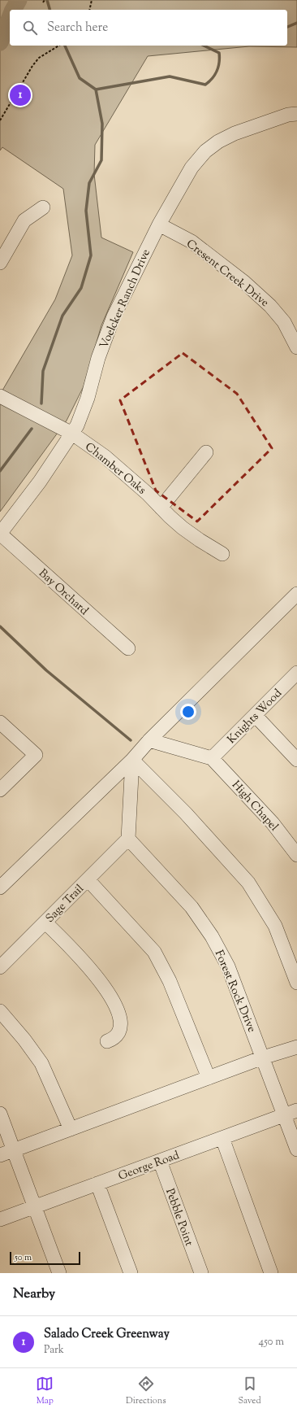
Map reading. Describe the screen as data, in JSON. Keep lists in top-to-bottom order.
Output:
{
  "streets": {
    "street": [
      "Cresent Creek Drive",
      "Voelcker Ranch Drive",
      "Chamber Oaks",
      "Bay Orchard",
      "Knights Wood",
      "High Chapel",
      "Sage Trail",
      "Forest Rock Drive",
      "George Road",
      "Pebble Point"
    ]
  },
  "crossings": [
    ["Cresent Creek Drive", "Voelcker Ranch Drive"],
    ["Voelcker Ranch Drive", "Chamber Oaks"],
    ["Voelcker Ranch Drive", "Bay Orchard"],
    ["Knights Wood", "High Chapel"],
    ["Sage Trail", "Forest Rock Drive"],
    ["Forest Rock Drive", "George Road"],
    ["George Road", "Pebble Point"]
  ],
  "scale_bar": "50 m",
  "page": {
    "search": "Search here",
    "pins": "1",
    "scale": "50 m",
    "heading": "Nearby",
    "list": [
      {
        "mark": "1",
        "name": "Salado Creek Greenway",
        "note": "Park",
        "value": "450 m"
      }
    ],
    "nav": ["Map", "Directions", "Saved"]
  }
}
